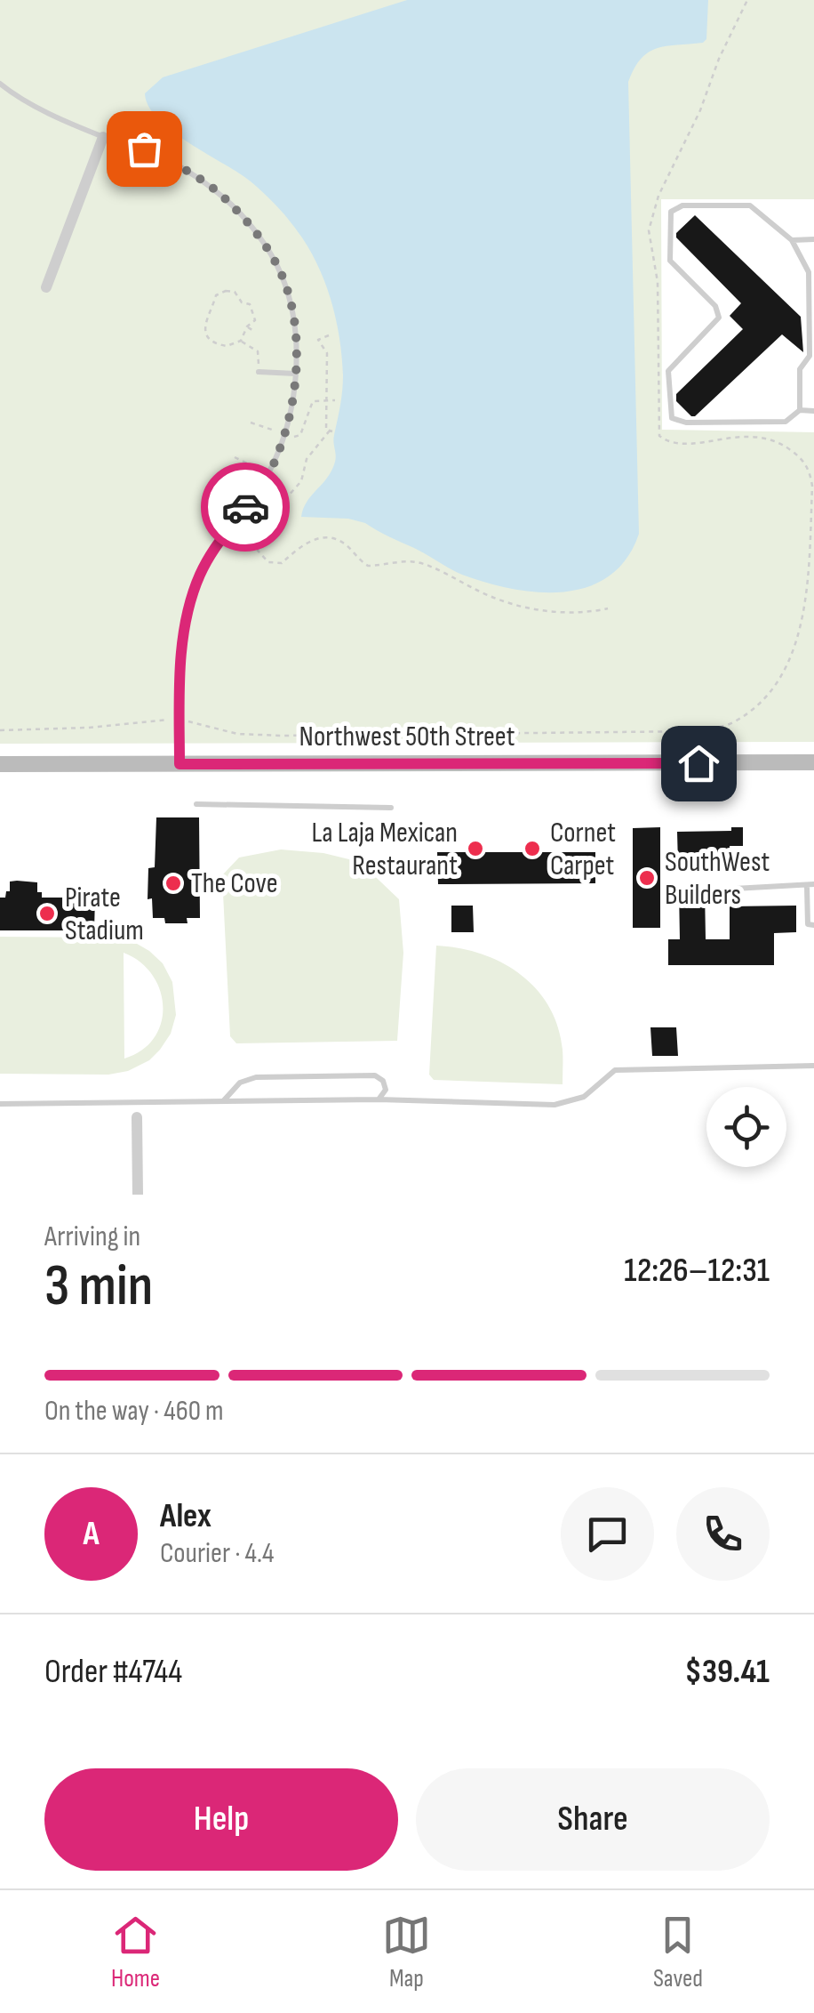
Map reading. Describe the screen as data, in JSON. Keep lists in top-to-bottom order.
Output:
{
  "streets": {
    "main road": ["Northwest 50th Street"]
  },
  "places": [
    "La Laja Mexican Restaurant",
    "Cornet Carpet",
    "SouthWest Builders",
    "The Cove",
    "Pirate Stadium"
  ],
  "page": {
    "heading": ["3 min", "Arriving in", "12:26–12:31"],
    "panel": [
      "Alex",
      "Courier · 4.4",
      "Order #4744",
      "$39.41"
    ],
    "bar": "On the way · 460 m",
    "round": "A",
    "buttons": ["Help", "Share"],
    "tabs": ["Home", "Map", "Saved"]
  }
}
